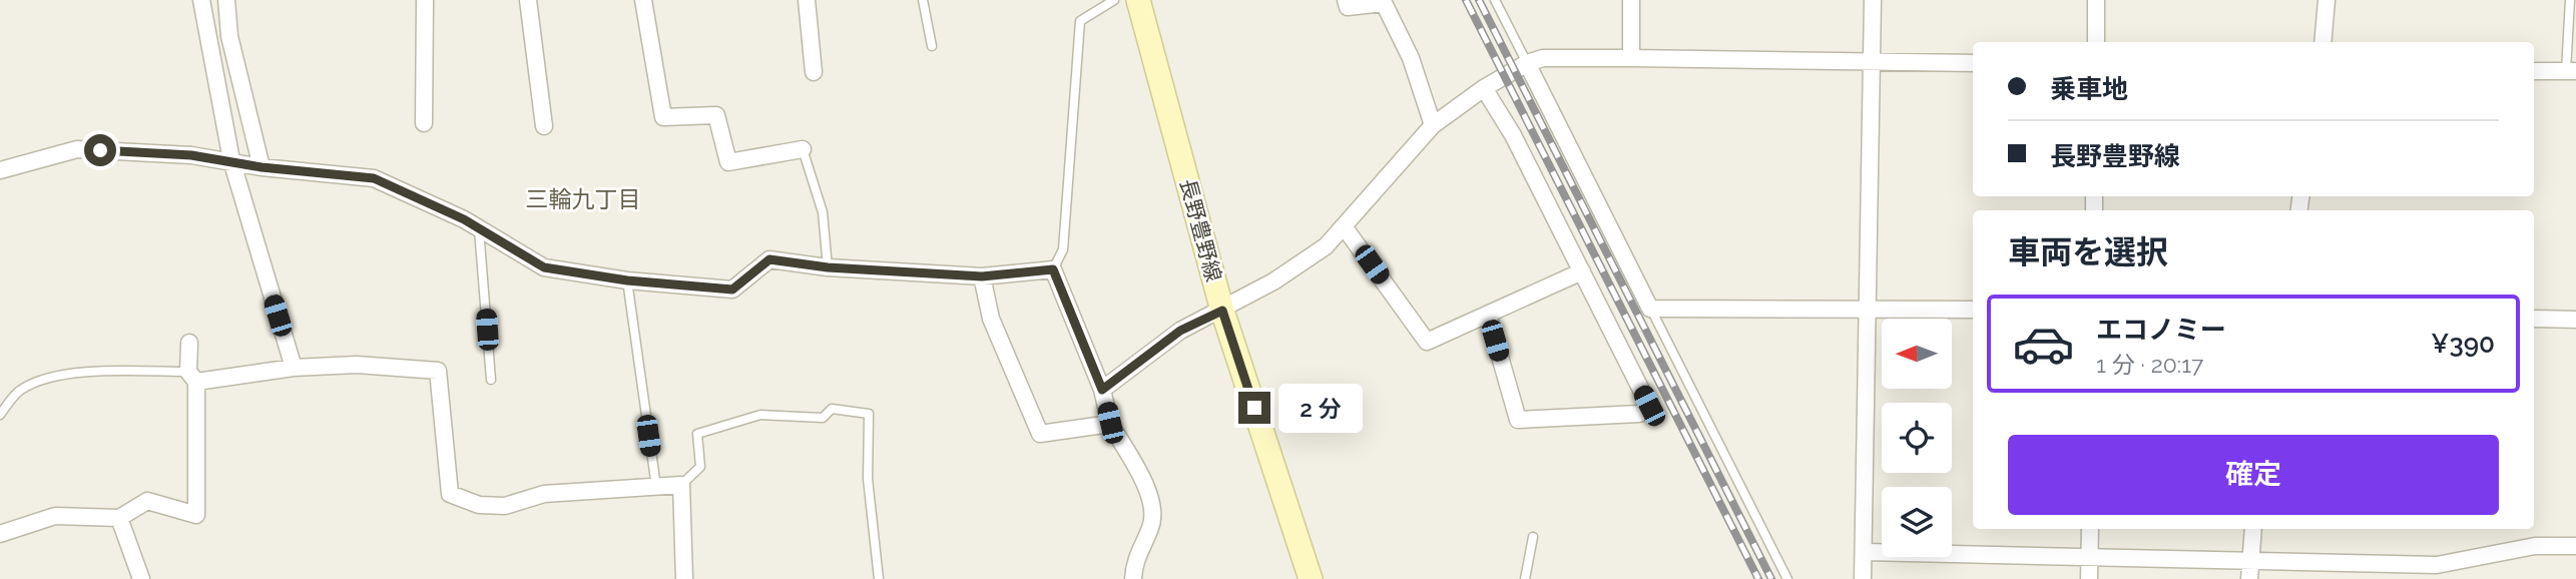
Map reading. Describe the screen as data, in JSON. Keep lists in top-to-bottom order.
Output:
{
  "streets": {
    "main road": ["長野豊野線"]
  },
  "districts": ["三輪九丁目"],
  "north": "left",
  "page": {
    "banner": ["乗車地", "長野豊野線"],
    "heading": "車両を選択",
    "list": [
      {
        "name": "エコノミー",
        "note": "1 分 · 20:17",
        "value": "¥390"
      }
    ],
    "bubble": "2 分",
    "buttons": "確定"
  }
}
